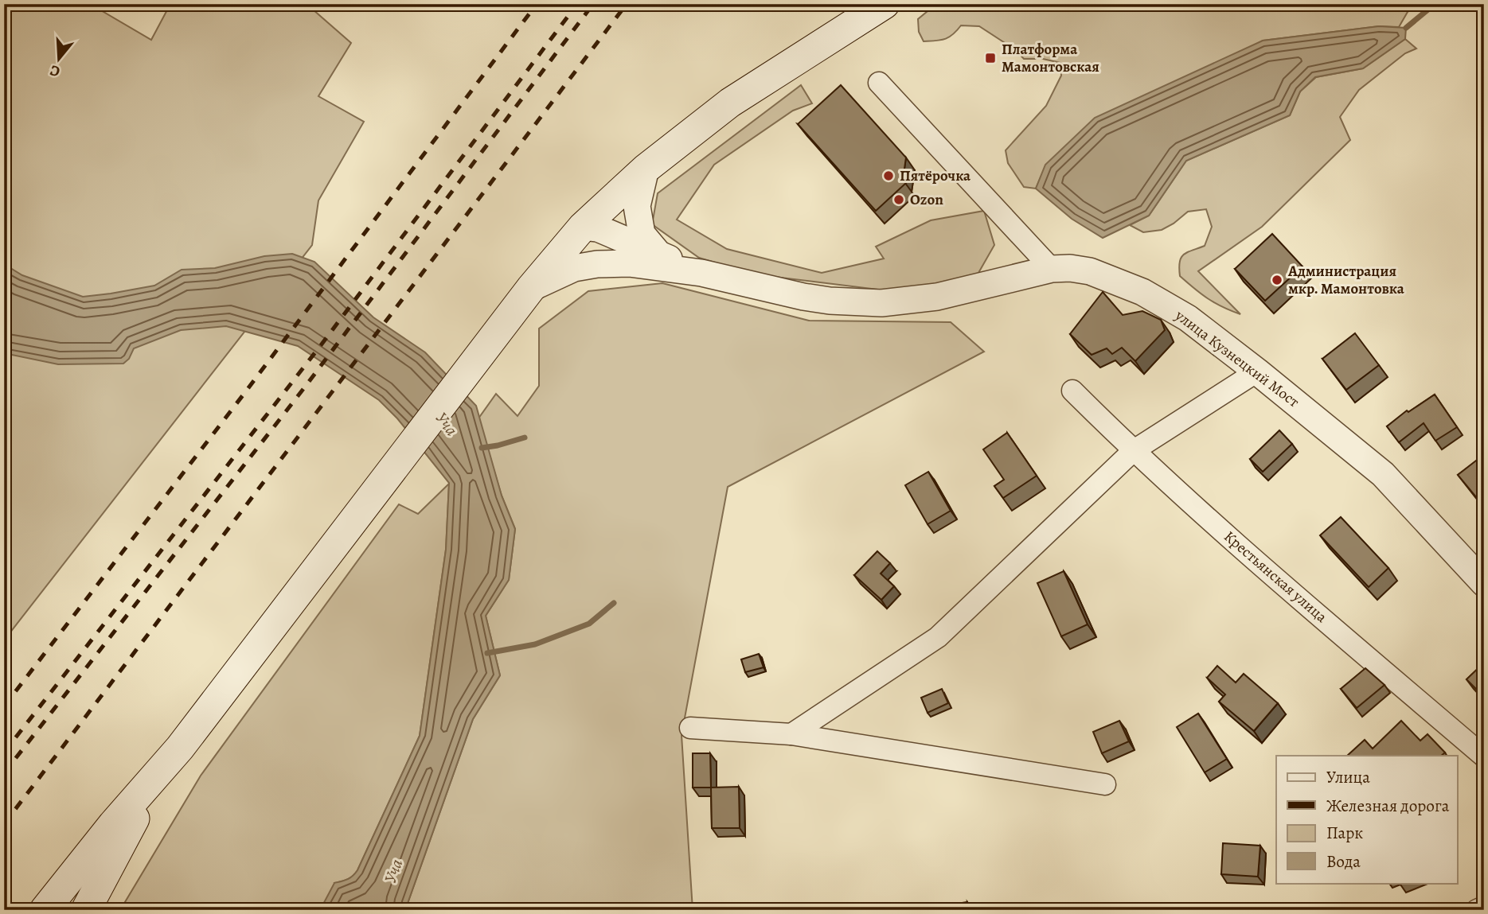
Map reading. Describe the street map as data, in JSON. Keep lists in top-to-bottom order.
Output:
{
  "streets": {
    "street": ["улица Кузнецкий Мост", "Крестьянская улица"]
  },
  "water": ["Уча"],
  "places": {
    "transit": ["Платформа Мамонтовская"],
    "other": ["Пятёрочка", "Ozon", "Администрация мкр. Мамонтовка"]
  },
  "legend": [
    "Улица",
    "Железная дорога",
    "Парк",
    "Вода"
  ],
  "north": "bottom"
}
